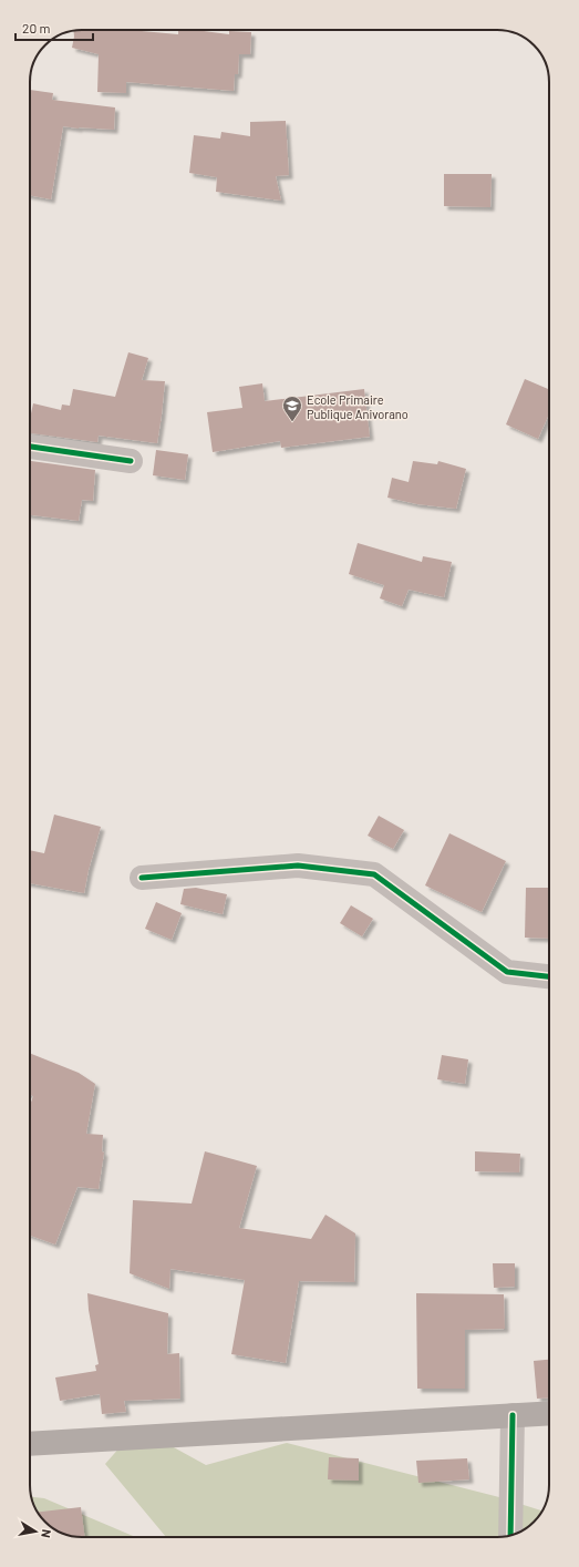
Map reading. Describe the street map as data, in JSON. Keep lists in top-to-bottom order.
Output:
{
  "places": {
    "school or university": ["Ecole Primaire Publique Anivorano"]
  },
  "scale_bar": "20 m",
  "north": "right"
}
